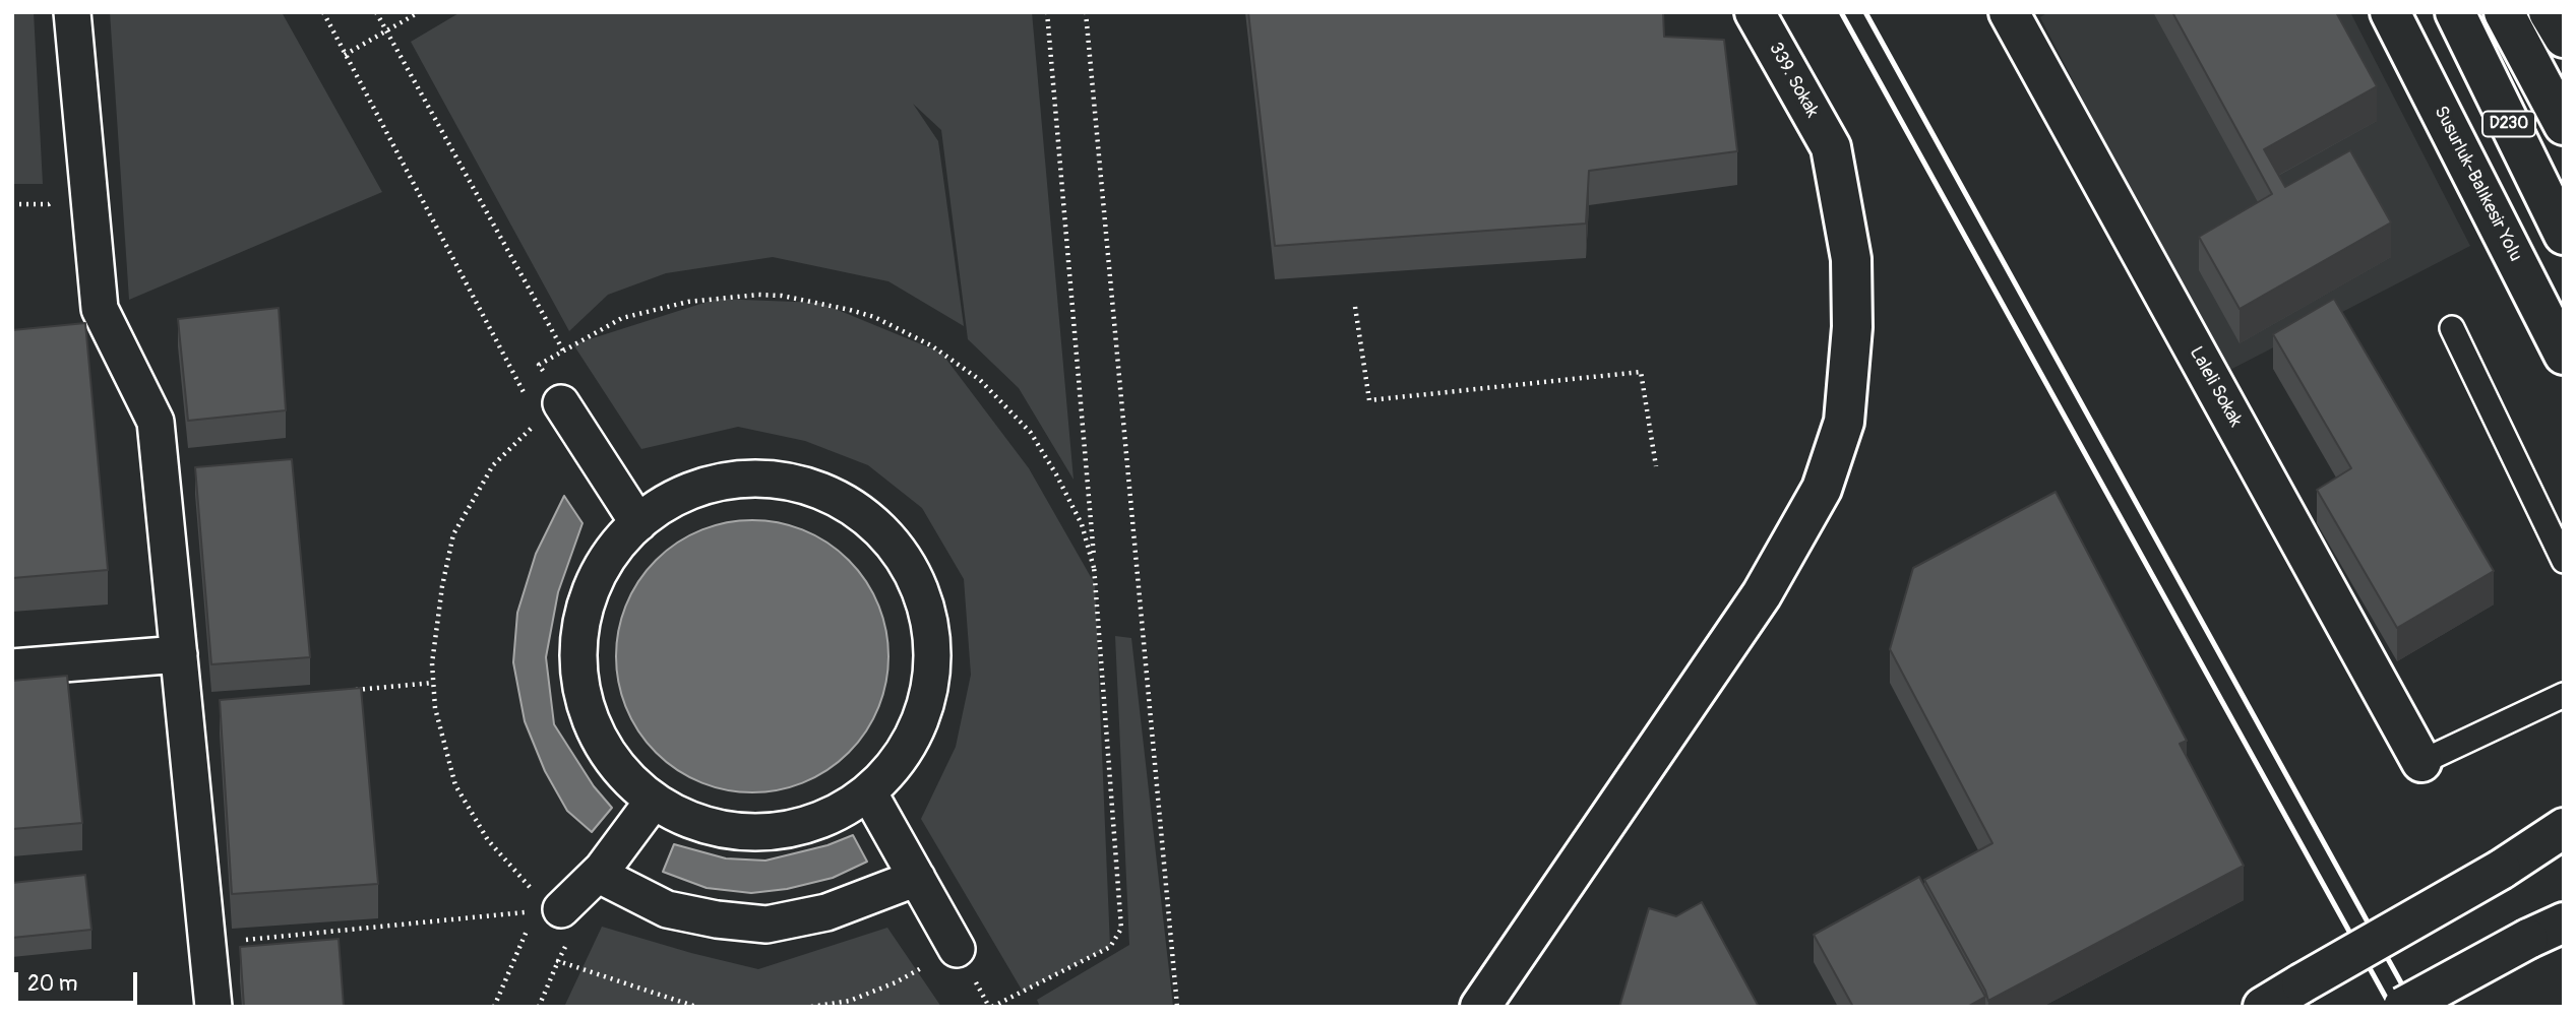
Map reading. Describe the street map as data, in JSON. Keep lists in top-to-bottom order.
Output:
{
  "streets": {
    "main road": [
      "339. Sokak",
      "D230",
      "Susurluk-Balıkesir Yolu",
      "Laleli Sokak"
    ]
  },
  "scale_bar": "20 m"
}
